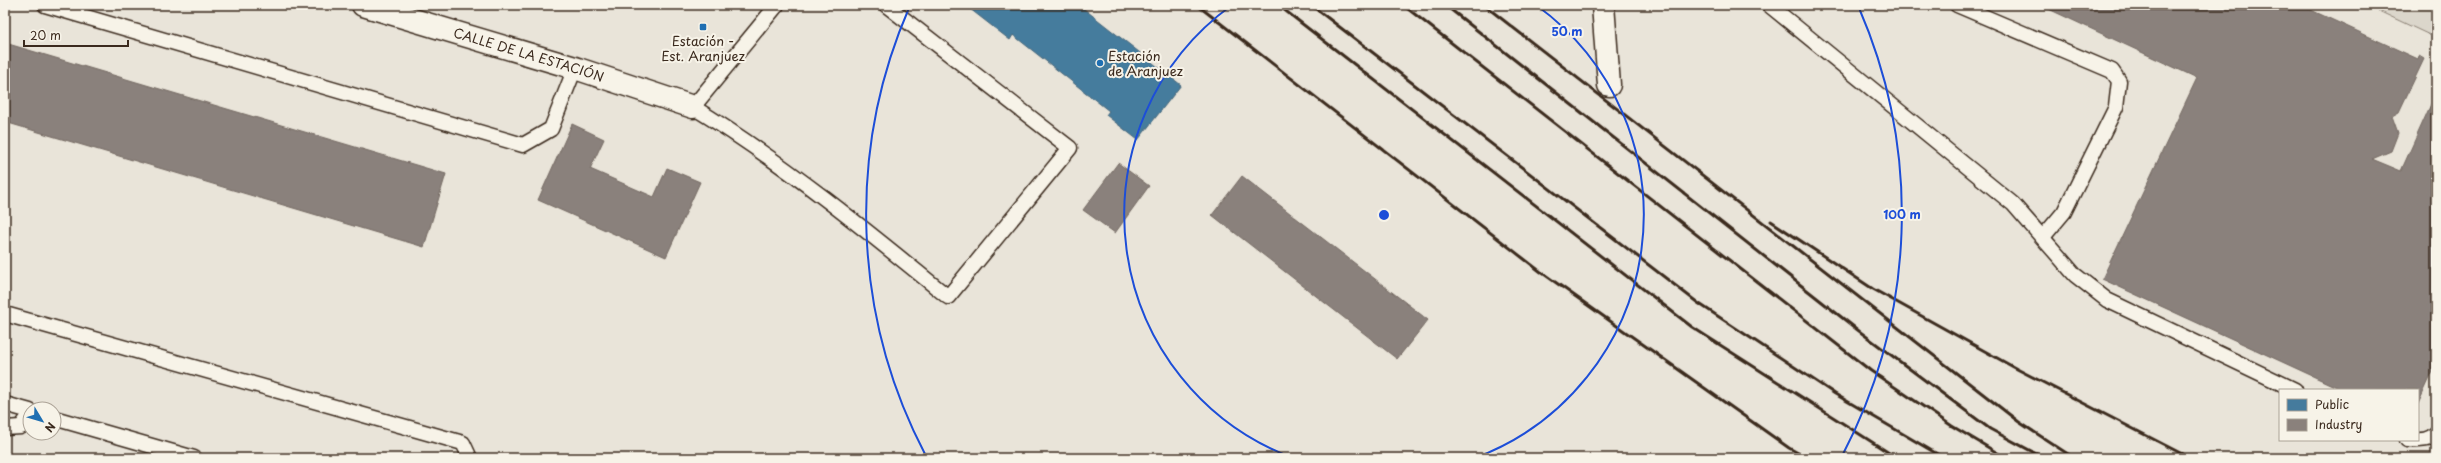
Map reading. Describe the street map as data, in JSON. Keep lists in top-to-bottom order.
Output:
{
  "streets": {
    "street": ["CALLE DE LA ESTACIÓN"]
  },
  "places": {
    "transit": ["Estación - Est. Aranjuez"],
    "other": ["Estación de Aranjuez"]
  },
  "legend": ["Public", "Industry"],
  "scale_bar": "20 m",
  "north": "bottom right",
  "rings": ["50 m", "100 m"]
}
